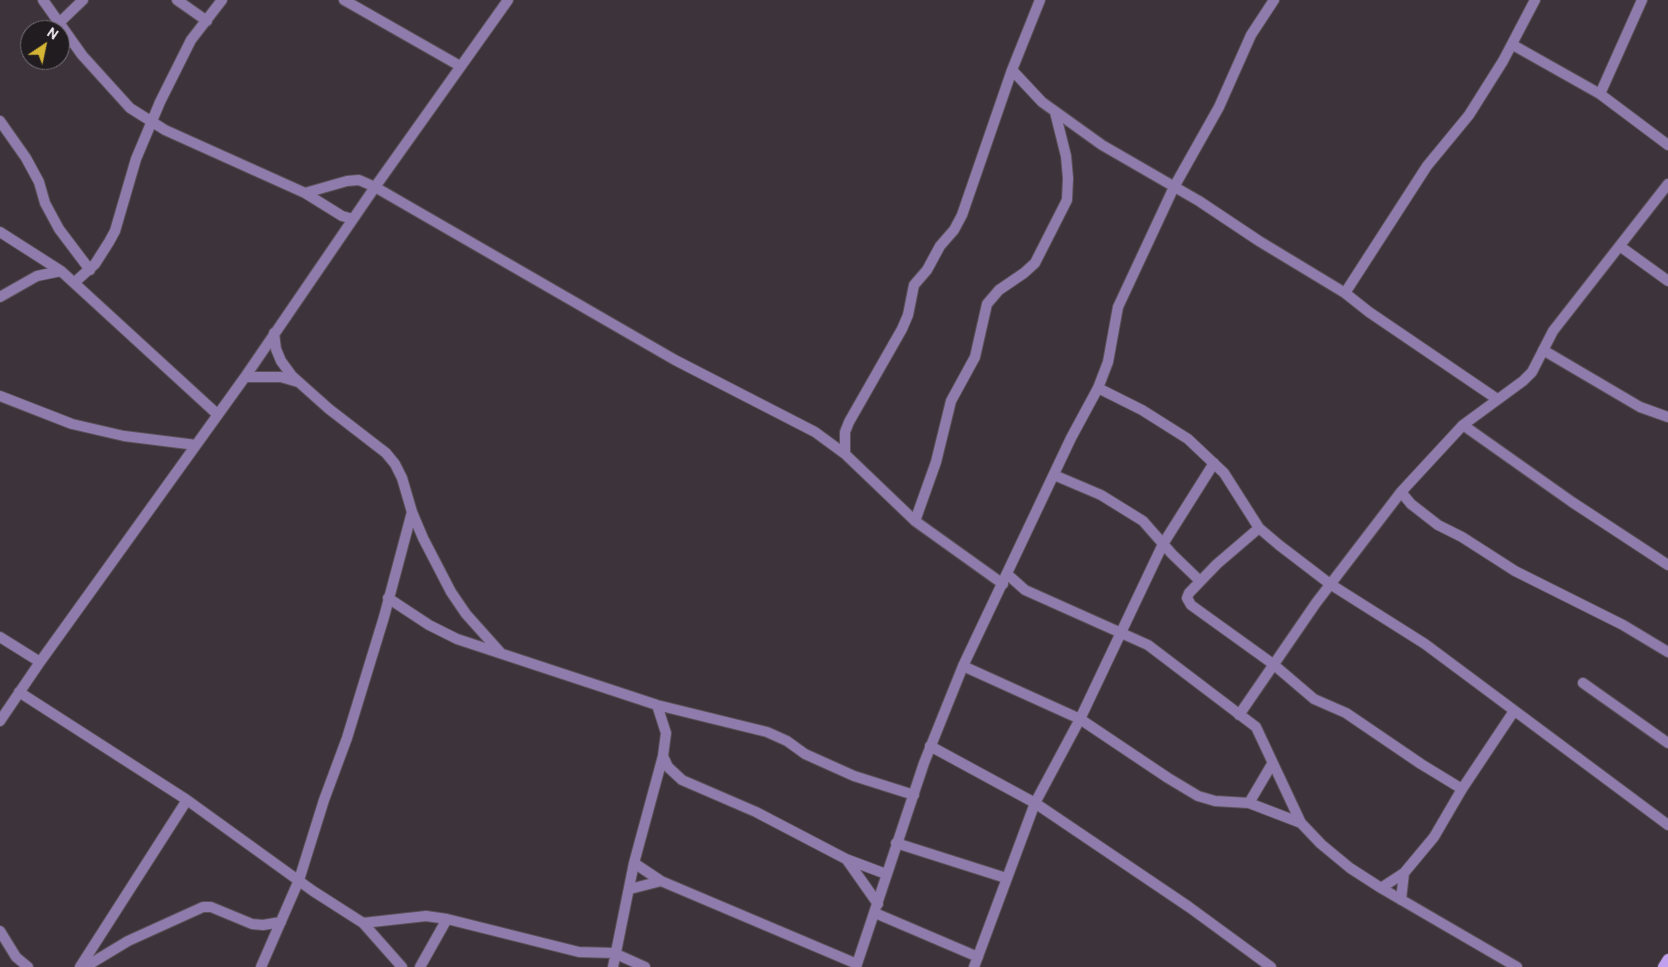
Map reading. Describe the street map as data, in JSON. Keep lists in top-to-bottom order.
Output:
{
  "north": "top right"
}
